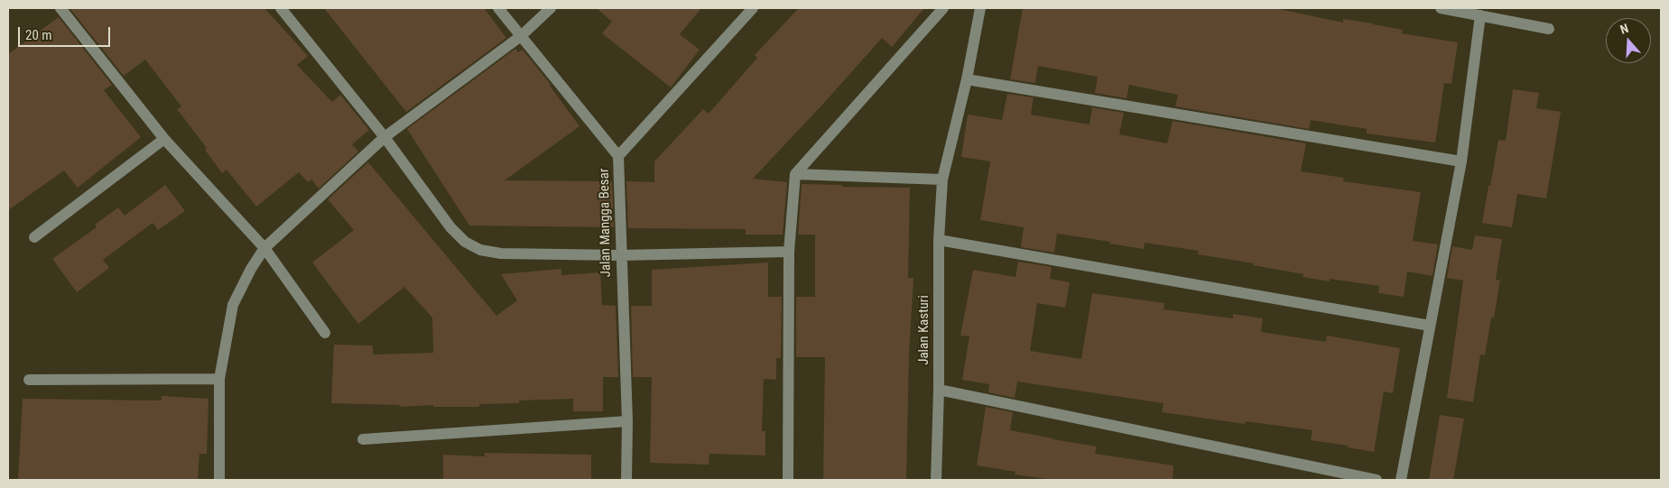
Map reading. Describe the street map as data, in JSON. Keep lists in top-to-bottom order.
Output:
{
  "streets": {
    "street": ["Jalan Mangga Besar", "Jalan Kasturi"]
  },
  "scale_bar": "20 m",
  "north": "top"
}
